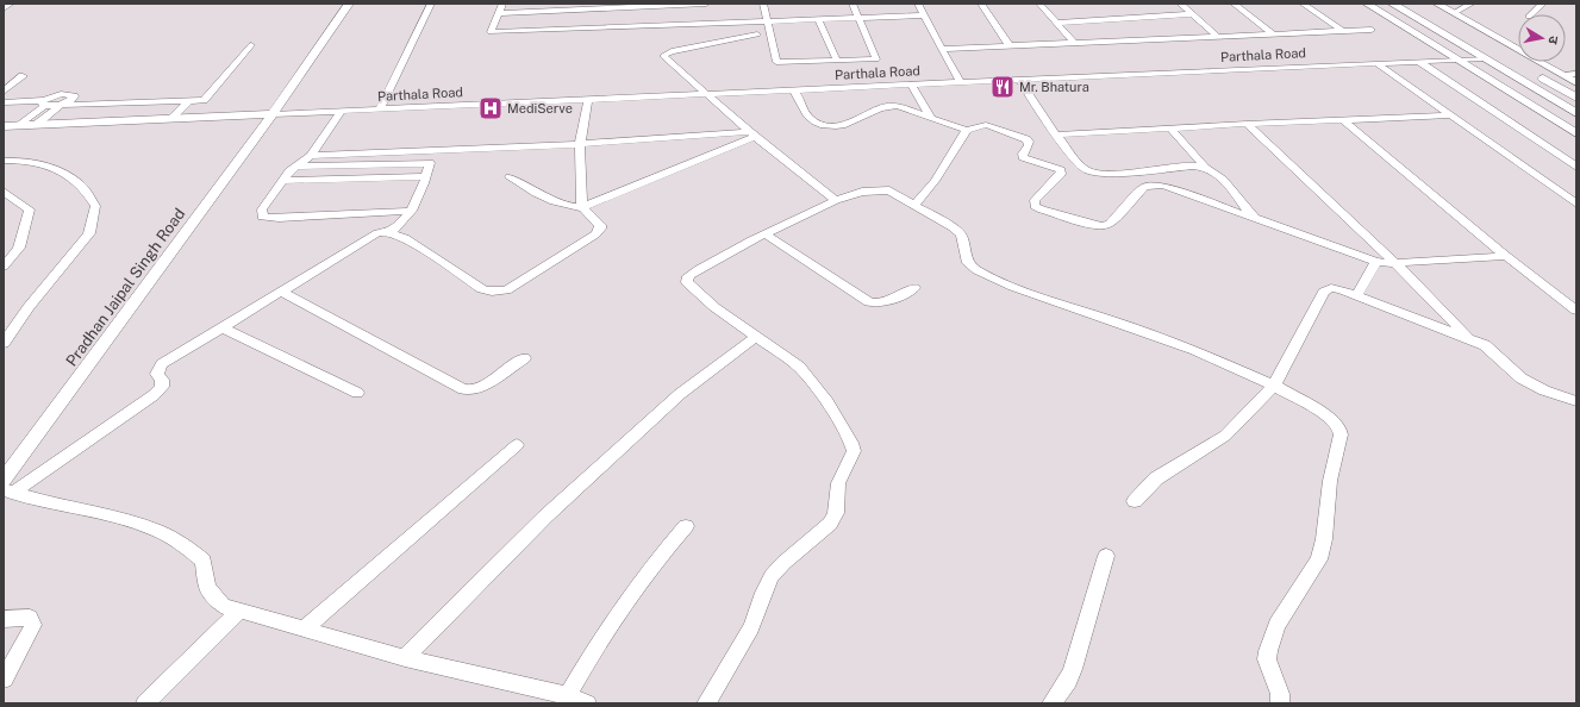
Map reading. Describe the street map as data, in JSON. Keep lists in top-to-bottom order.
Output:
{
  "streets": {
    "street": ["Parthala Road", "Pradhan Jaipal Singh Road"]
  },
  "crossings": [
    ["Parthala Road", "Pradhan Jaipal Singh Road"]
  ],
  "places": {
    "restaurant": ["Mr. Bhatura"],
    "hospital": ["MediServe"]
  },
  "north": "right"
}
